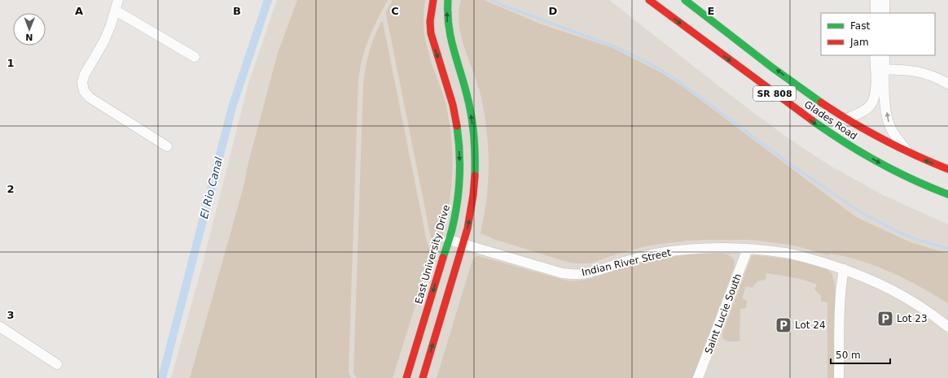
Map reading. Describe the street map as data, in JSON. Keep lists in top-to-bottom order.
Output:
{
  "streets": {
    "street": [
      "SR 808",
      "Glades Road",
      "East University Drive",
      "Indian River Street",
      "Saint Lucie South"
    ]
  },
  "crossings": [
    ["East University Drive", "Indian River Street"],
    ["Indian River Street", "Saint Lucie South"]
  ],
  "water": ["El Rio Canal"],
  "places": {
    "parking": ["Lot 23", "Lot 24"]
  },
  "legend": ["Fast", "Jam"],
  "scale_bar": "50 m",
  "north": "bottom",
  "grid": {
    "columns": [
      "A",
      "B",
      "C",
      "D",
      "E"
    ],
    "rows": ["1", "2", "3"]
  }
}
